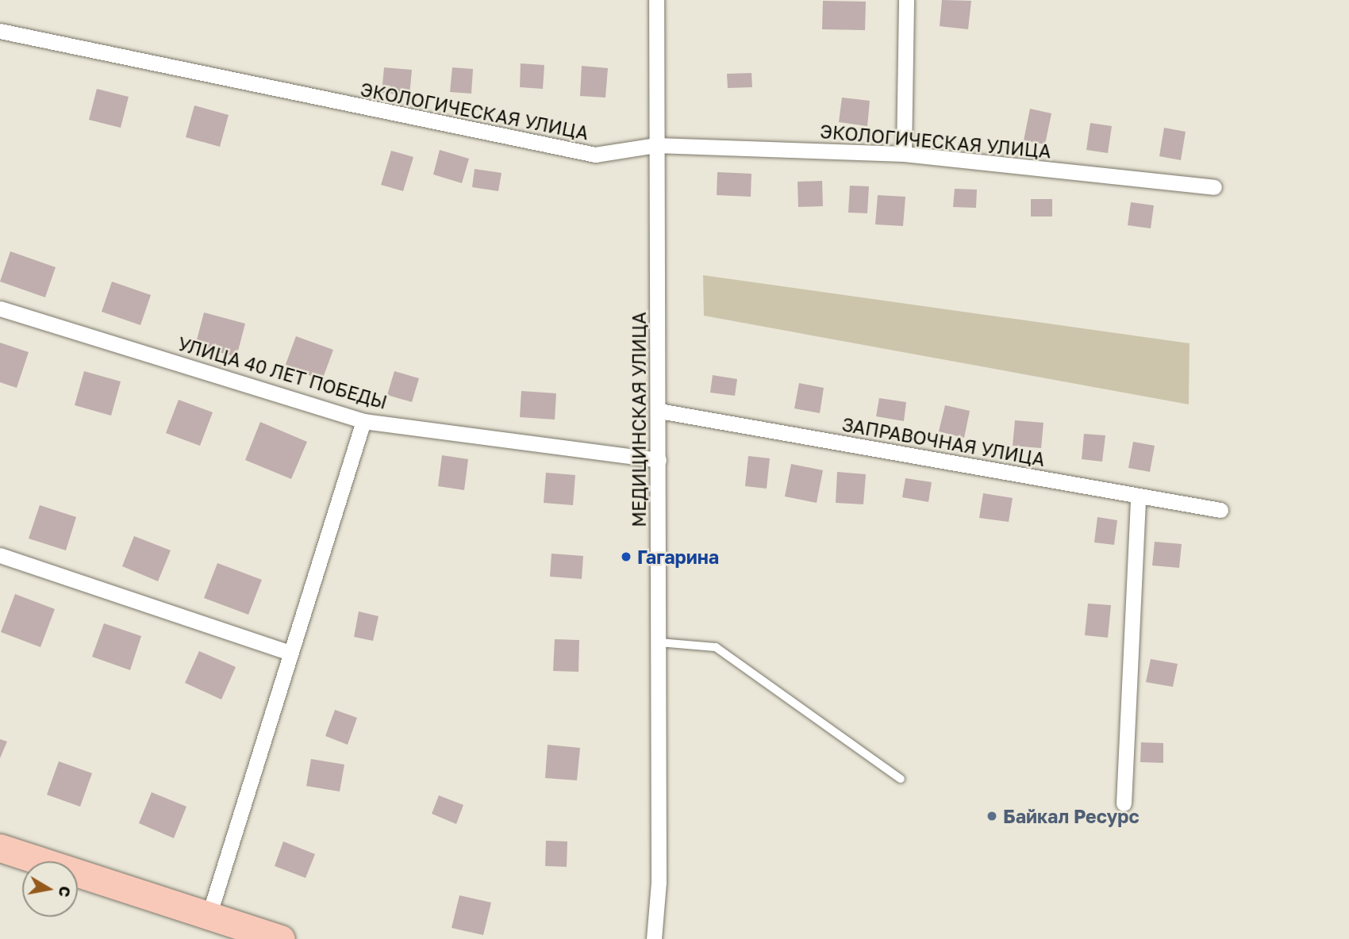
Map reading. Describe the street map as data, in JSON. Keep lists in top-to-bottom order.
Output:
{
  "streets": {
    "street": [
      "ЭКОЛОГИЧЕСКАЯ УЛИЦА",
      "УЛИЦА 40 ЛЕТ ПОБЕДЫ",
      "МЕДИЦИНСКАЯ УЛИЦА",
      "ЗАПРАВОЧНАЯ УЛИЦА"
    ]
  },
  "crossings": [
    ["ЭКОЛОГИЧЕСКАЯ УЛИЦА", "МЕДИЦИНСКАЯ УЛИЦА"],
    ["УЛИЦА 40 ЛЕТ ПОБЕДЫ", "МЕДИЦИНСКАЯ УЛИЦА"],
    ["МЕДИЦИНСКАЯ УЛИЦА", "ЗАПРАВОЧНАЯ УЛИЦА"]
  ],
  "places": ["Гагарина", "Байкал Ресурс"],
  "north": "right"
}
